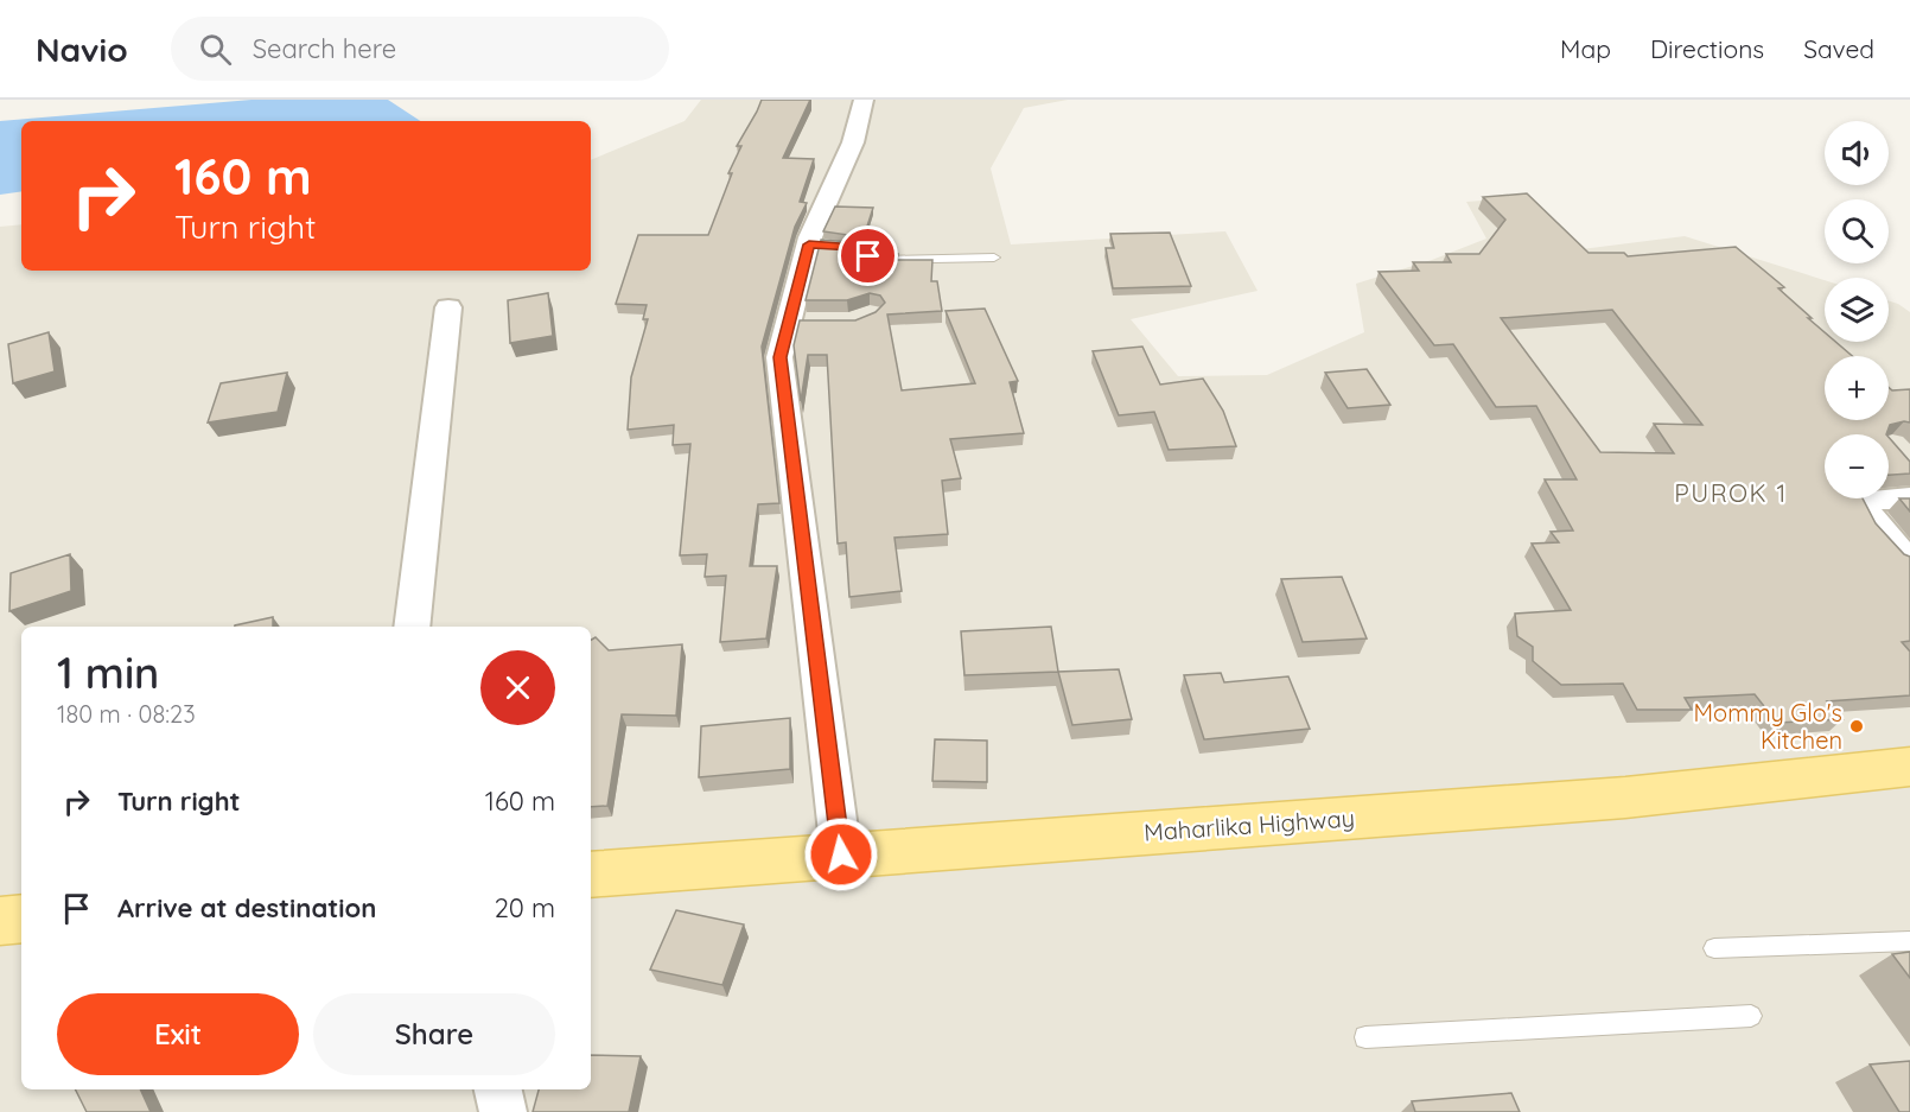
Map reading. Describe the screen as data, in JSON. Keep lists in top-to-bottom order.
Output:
{
  "streets": {
    "main road": ["Maharlika Highway"]
  },
  "districts": ["PUROK 1"],
  "places": ["Mommy Glo's Kitchen"],
  "page": {
    "header": "Navio",
    "search": "Search here",
    "nav": ["Map", "Directions", "Saved"],
    "map_buttons": ["+", "−"],
    "turn": ["160 m", "Turn right"],
    "heading": ["1 min", "180 m · 08:23"],
    "list": [
      {
        "name": "Turn right",
        "value": "160 m"
      },
      {
        "name": "Arrive at destination",
        "value": "20 m"
      }
    ],
    "buttons": ["Exit", "Share"]
  }
}
